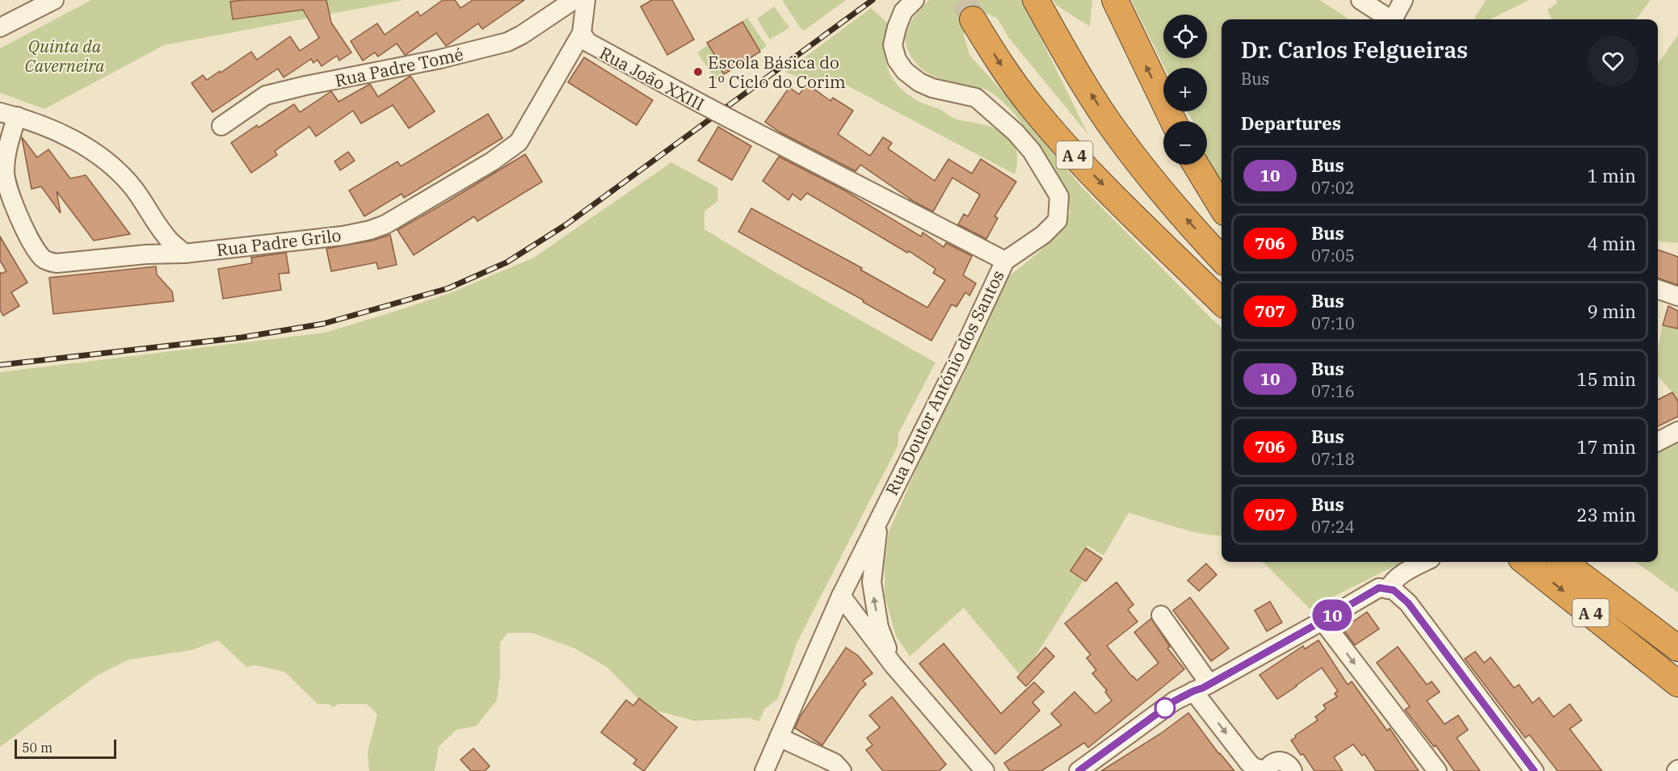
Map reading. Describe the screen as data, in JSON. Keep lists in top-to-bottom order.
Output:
{
  "streets": {
    "highway": ["A 4"],
    "street": [
      "Rua Padre Tomé",
      "Rua João XXIII",
      "Rua Padre Grilo",
      "Rua Doutor António dos Santos"
    ]
  },
  "crossings": [
    ["Rua João XXIII", "Rua Padre Grilo"],
    ["Rua João XXIII", "Rua Doutor António dos Santos"]
  ],
  "parks": ["Quinta da Caverneira"],
  "places": ["Escola Básica do 1º Ciclo do Corim"],
  "lines": ["bus line 10"],
  "scale_bar": "50 m",
  "page": {
    "on_map": "10",
    "map_buttons": ["+", "−"],
    "heading": [
      ["Dr. Carlos Felgueiras", "Bus"],
      "Departures"
    ],
    "list": [
      {
        "mark": "10",
        "name": "Bus",
        "note": "07:02",
        "value": "1 min"
      },
      {
        "mark": "706",
        "name": "Bus",
        "note": "07:05",
        "value": "4 min"
      },
      {
        "mark": "707",
        "name": "Bus",
        "note": "07:10",
        "value": "9 min"
      },
      {
        "mark": "10",
        "name": "Bus",
        "note": "07:16",
        "value": "15 min"
      },
      {
        "mark": "706",
        "name": "Bus",
        "note": "07:18",
        "value": "17 min"
      },
      {
        "mark": "707",
        "name": "Bus",
        "note": "07:24",
        "value": "23 min"
      }
    ],
    "scale": "50 m"
  }
}
